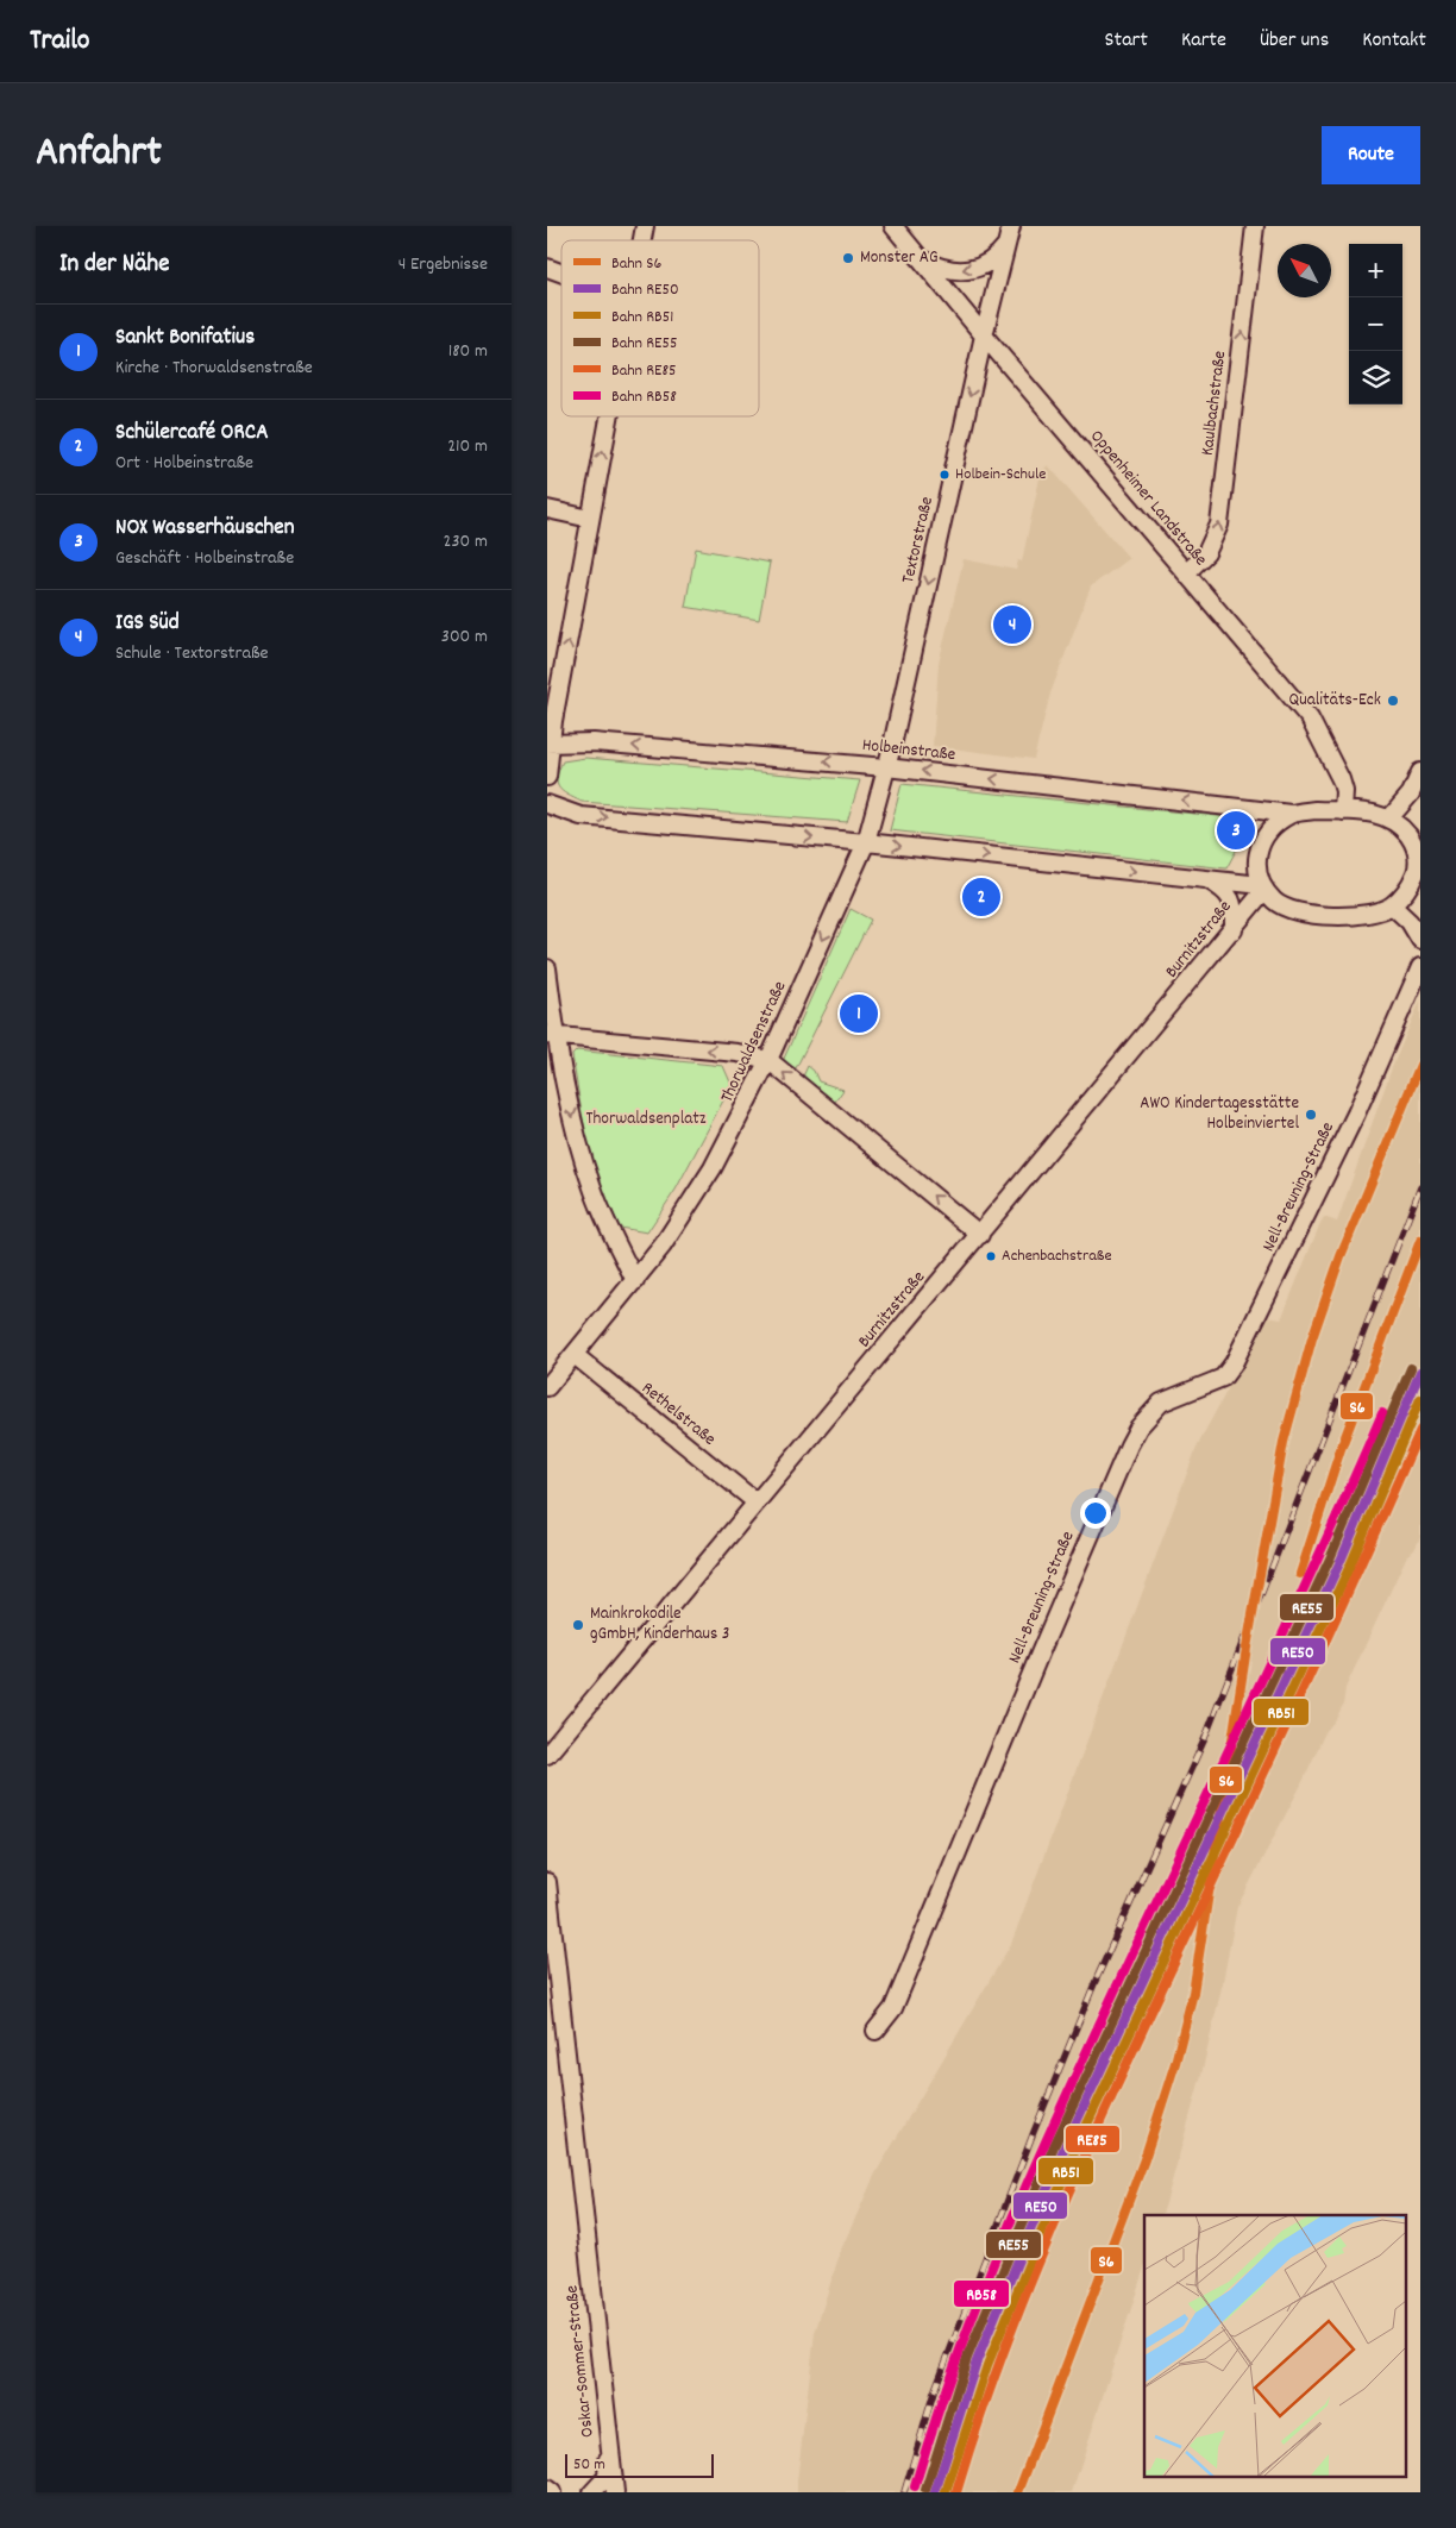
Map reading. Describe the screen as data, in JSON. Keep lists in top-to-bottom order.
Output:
{
  "streets": {
    "street": [
      "Kaulbachstraße",
      "Oppenheimer Landstraße",
      "Textorstraße",
      "Holbeinstraße",
      "Burnitzstraße",
      "Thorwaldsenstraße",
      "Nell-Breuning-Straße",
      "Rethelstraße",
      "Oskar-Sommer-Straße"
    ]
  },
  "crossings": [
    ["Kaulbachstraße", "Oppenheimer Landstraße"],
    ["Oppenheimer Landstraße", "Textorstraße"],
    ["Oppenheimer Landstraße", "Holbeinstraße"],
    ["Oppenheimer Landstraße", "Burnitzstraße"],
    ["Textorstraße", "Holbeinstraße"],
    ["Textorstraße", "Thorwaldsenstraße"],
    ["Holbeinstraße", "Burnitzstraße"],
    ["Burnitzstraße", "Rethelstraße"],
    ["Thorwaldsenstraße", "Rethelstraße"]
  ],
  "one_way": ["Kaulbachstraße", "Textorstraße", "Thorwaldsenstraße"],
  "parks": ["Thorwaldsenplatz"],
  "places": [
    "Monster AG",
    "Holbein-Schule",
    "Qualitäts-Eck",
    "AWO Kindertagesstätte Holbeinviertel",
    "Achenbachstraße",
    "Mainkrokodile gGmbH, Kinderhaus 3"
  ],
  "lines": [
    "rail line S6",
    "rail line RE55",
    "rail line RE50",
    "rail line RB51",
    "rail line RB58",
    "rail line RE85"
  ],
  "legend": [
    "Bahn S6",
    "Bahn RE50",
    "Bahn RB51",
    "Bahn RE55",
    "Bahn RE85",
    "Bahn RB58"
  ],
  "scale_bar": "50 m",
  "north": "top left",
  "page": {
    "header": "Trailo",
    "nav": [
      "Start",
      "Karte",
      "Über uns",
      "Kontakt"
    ],
    "title": "Anfahrt",
    "buttons": "Route",
    "heading": ["In der Nähe", "4 Ergebnisse"],
    "map_buttons": ["+", "−"],
    "list": [
      {
        "mark": "1",
        "name": "Sankt Bonifatius",
        "note": "Kirche · Thorwaldsenstraße",
        "value": "180 m"
      },
      {
        "mark": "2",
        "name": "Schülercafé ORCA",
        "note": "Ort · Holbeinstraße",
        "value": "210 m"
      },
      {
        "mark": "3",
        "name": "NOX Wasserhäuschen",
        "note": "Geschäft · Holbeinstraße",
        "value": "230 m"
      },
      {
        "mark": "4",
        "name": "IGS Süd",
        "note": "Schule · Textorstraße",
        "value": "300 m"
      }
    ],
    "pins": [
      "4",
      "3",
      "2",
      "1"
    ],
    "scale": "50 m"
  }
}
